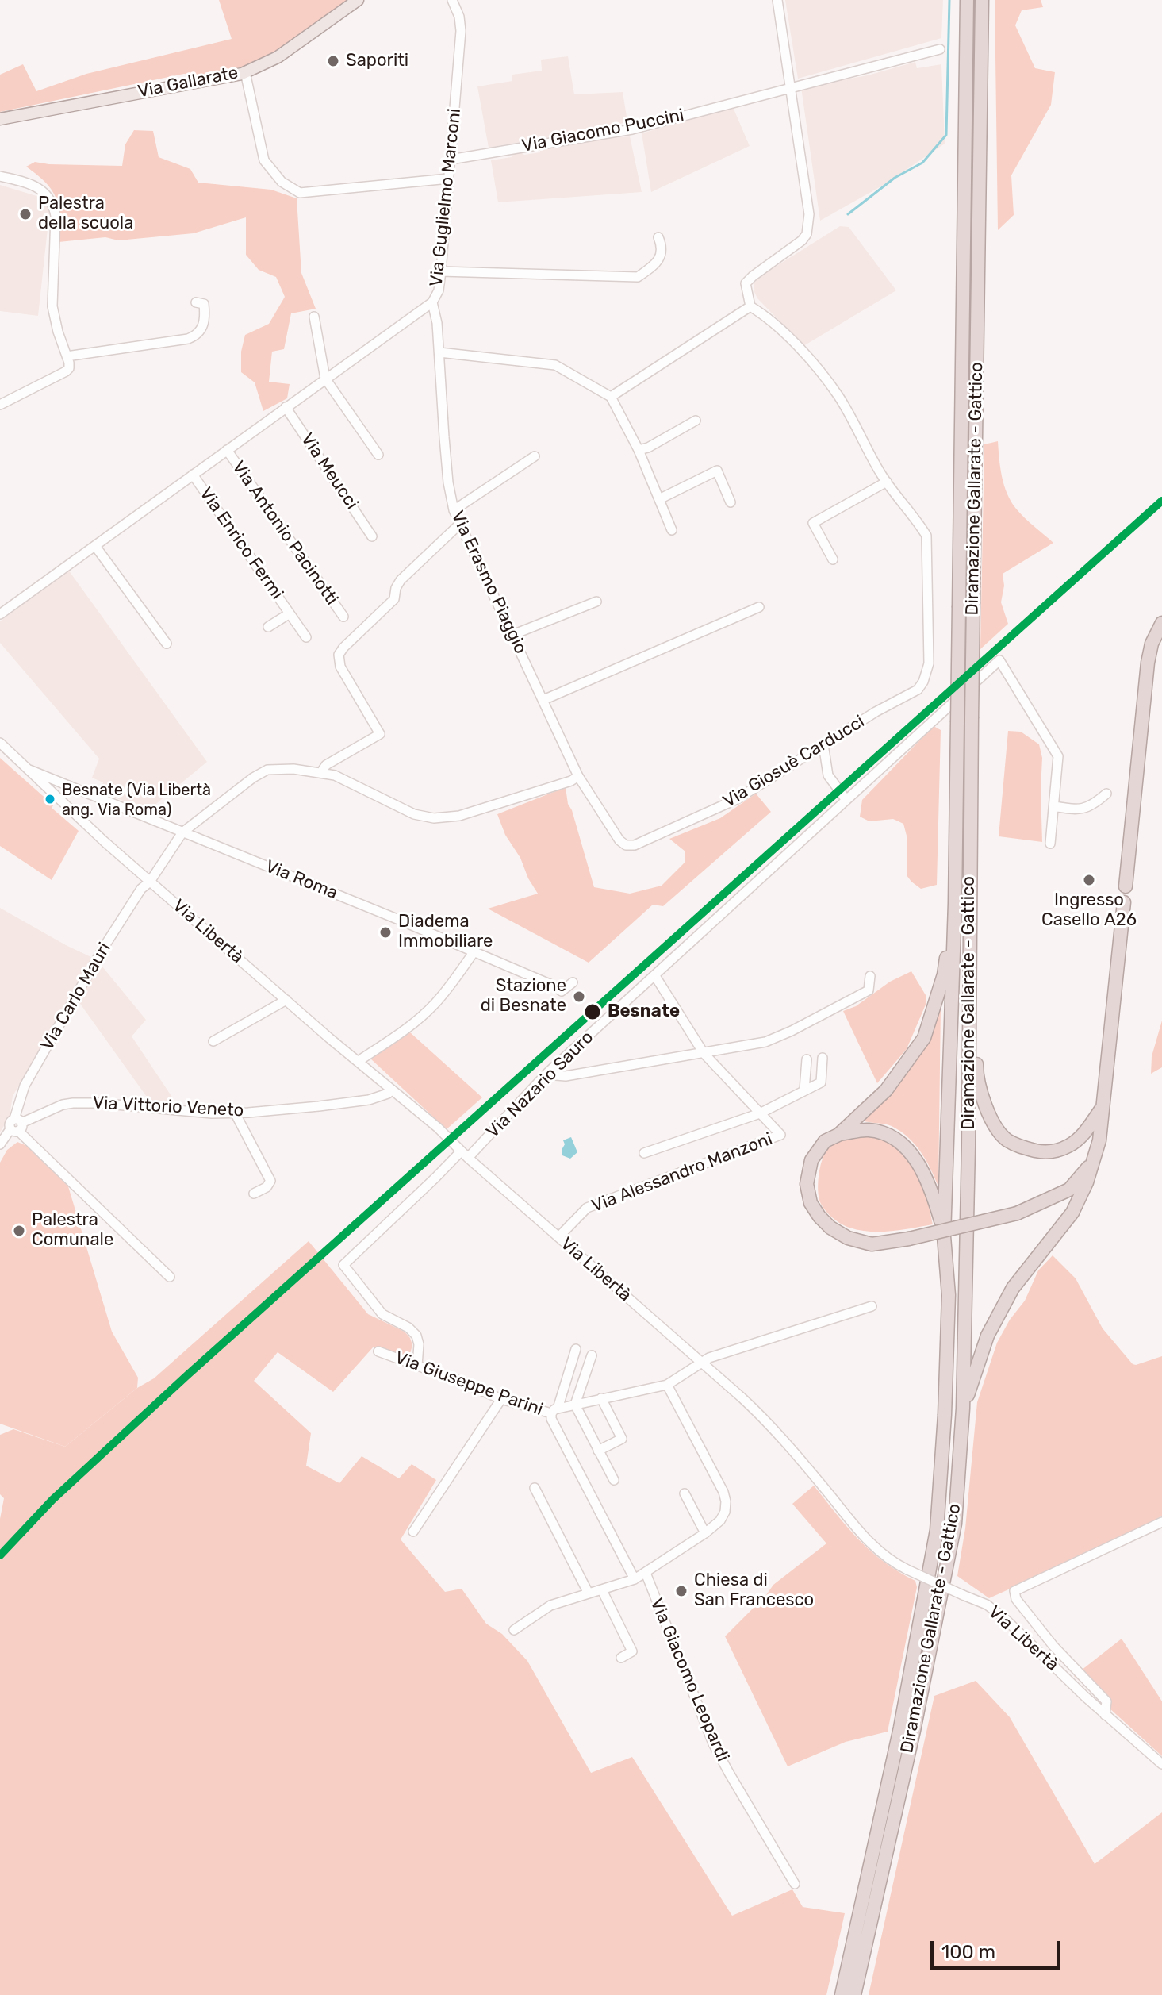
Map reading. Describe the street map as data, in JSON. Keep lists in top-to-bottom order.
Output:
{
  "streets": {
    "highway": ["Diramazione Gallarate - Gattico"],
    "main road": ["Via Gallarate"],
    "street": [
      "Via Giacomo Puccini",
      "Via Guglielmo Marconi",
      "Via Meucci",
      "Via Antonio Pacinotti",
      "Via Enrico Fermi",
      "Via Erasmo Piaggio",
      "Via Giosuè Carducci",
      "Via Roma",
      "Via Libertà",
      "Via Carlo Mauri",
      "Via Nazario Sauro",
      "Via Vittorio Veneto",
      "Via Alessandro Manzoni",
      "Via Giuseppe Parini",
      "Via Giacomo Leopardi"
    ]
  },
  "crossings": [
    ["Via Giacomo Puccini", "Via Guglielmo Marconi"],
    ["Via Guglielmo Marconi", "Via Meucci"],
    ["Via Guglielmo Marconi", "Via Antonio Pacinotti"],
    ["Via Guglielmo Marconi", "Via Enrico Fermi"],
    ["Via Guglielmo Marconi", "Via Erasmo Piaggio"],
    ["Via Erasmo Piaggio", "Via Giosuè Carducci"],
    ["Via Roma", "Via Libertà"],
    ["Via Roma", "Via Carlo Mauri"],
    ["Via Libertà", "Via Carlo Mauri"],
    ["Via Libertà", "Via Nazario Sauro"],
    ["Via Libertà", "Via Vittorio Veneto"],
    ["Via Libertà", "Via Alessandro Manzoni"],
    ["Via Libertà", "Via Giuseppe Parini"],
    ["Via Carlo Mauri", "Via Vittorio Veneto"],
    ["Via Nazario Sauro", "Via Alessandro Manzoni"],
    ["Via Nazario Sauro", "Via Giuseppe Parini"]
  ],
  "places": [
    "Saporiti",
    "Palestra della scuola",
    "Besnate (Via Libertà ang. Via Roma)",
    "Ingresso Casello A26",
    "Diadema Immobiliare",
    "Stazione di Besnate",
    "Besnate",
    "Palestra Comunale",
    "Chiesa di San Francesco"
  ],
  "scale_bar": "100 m"
}
